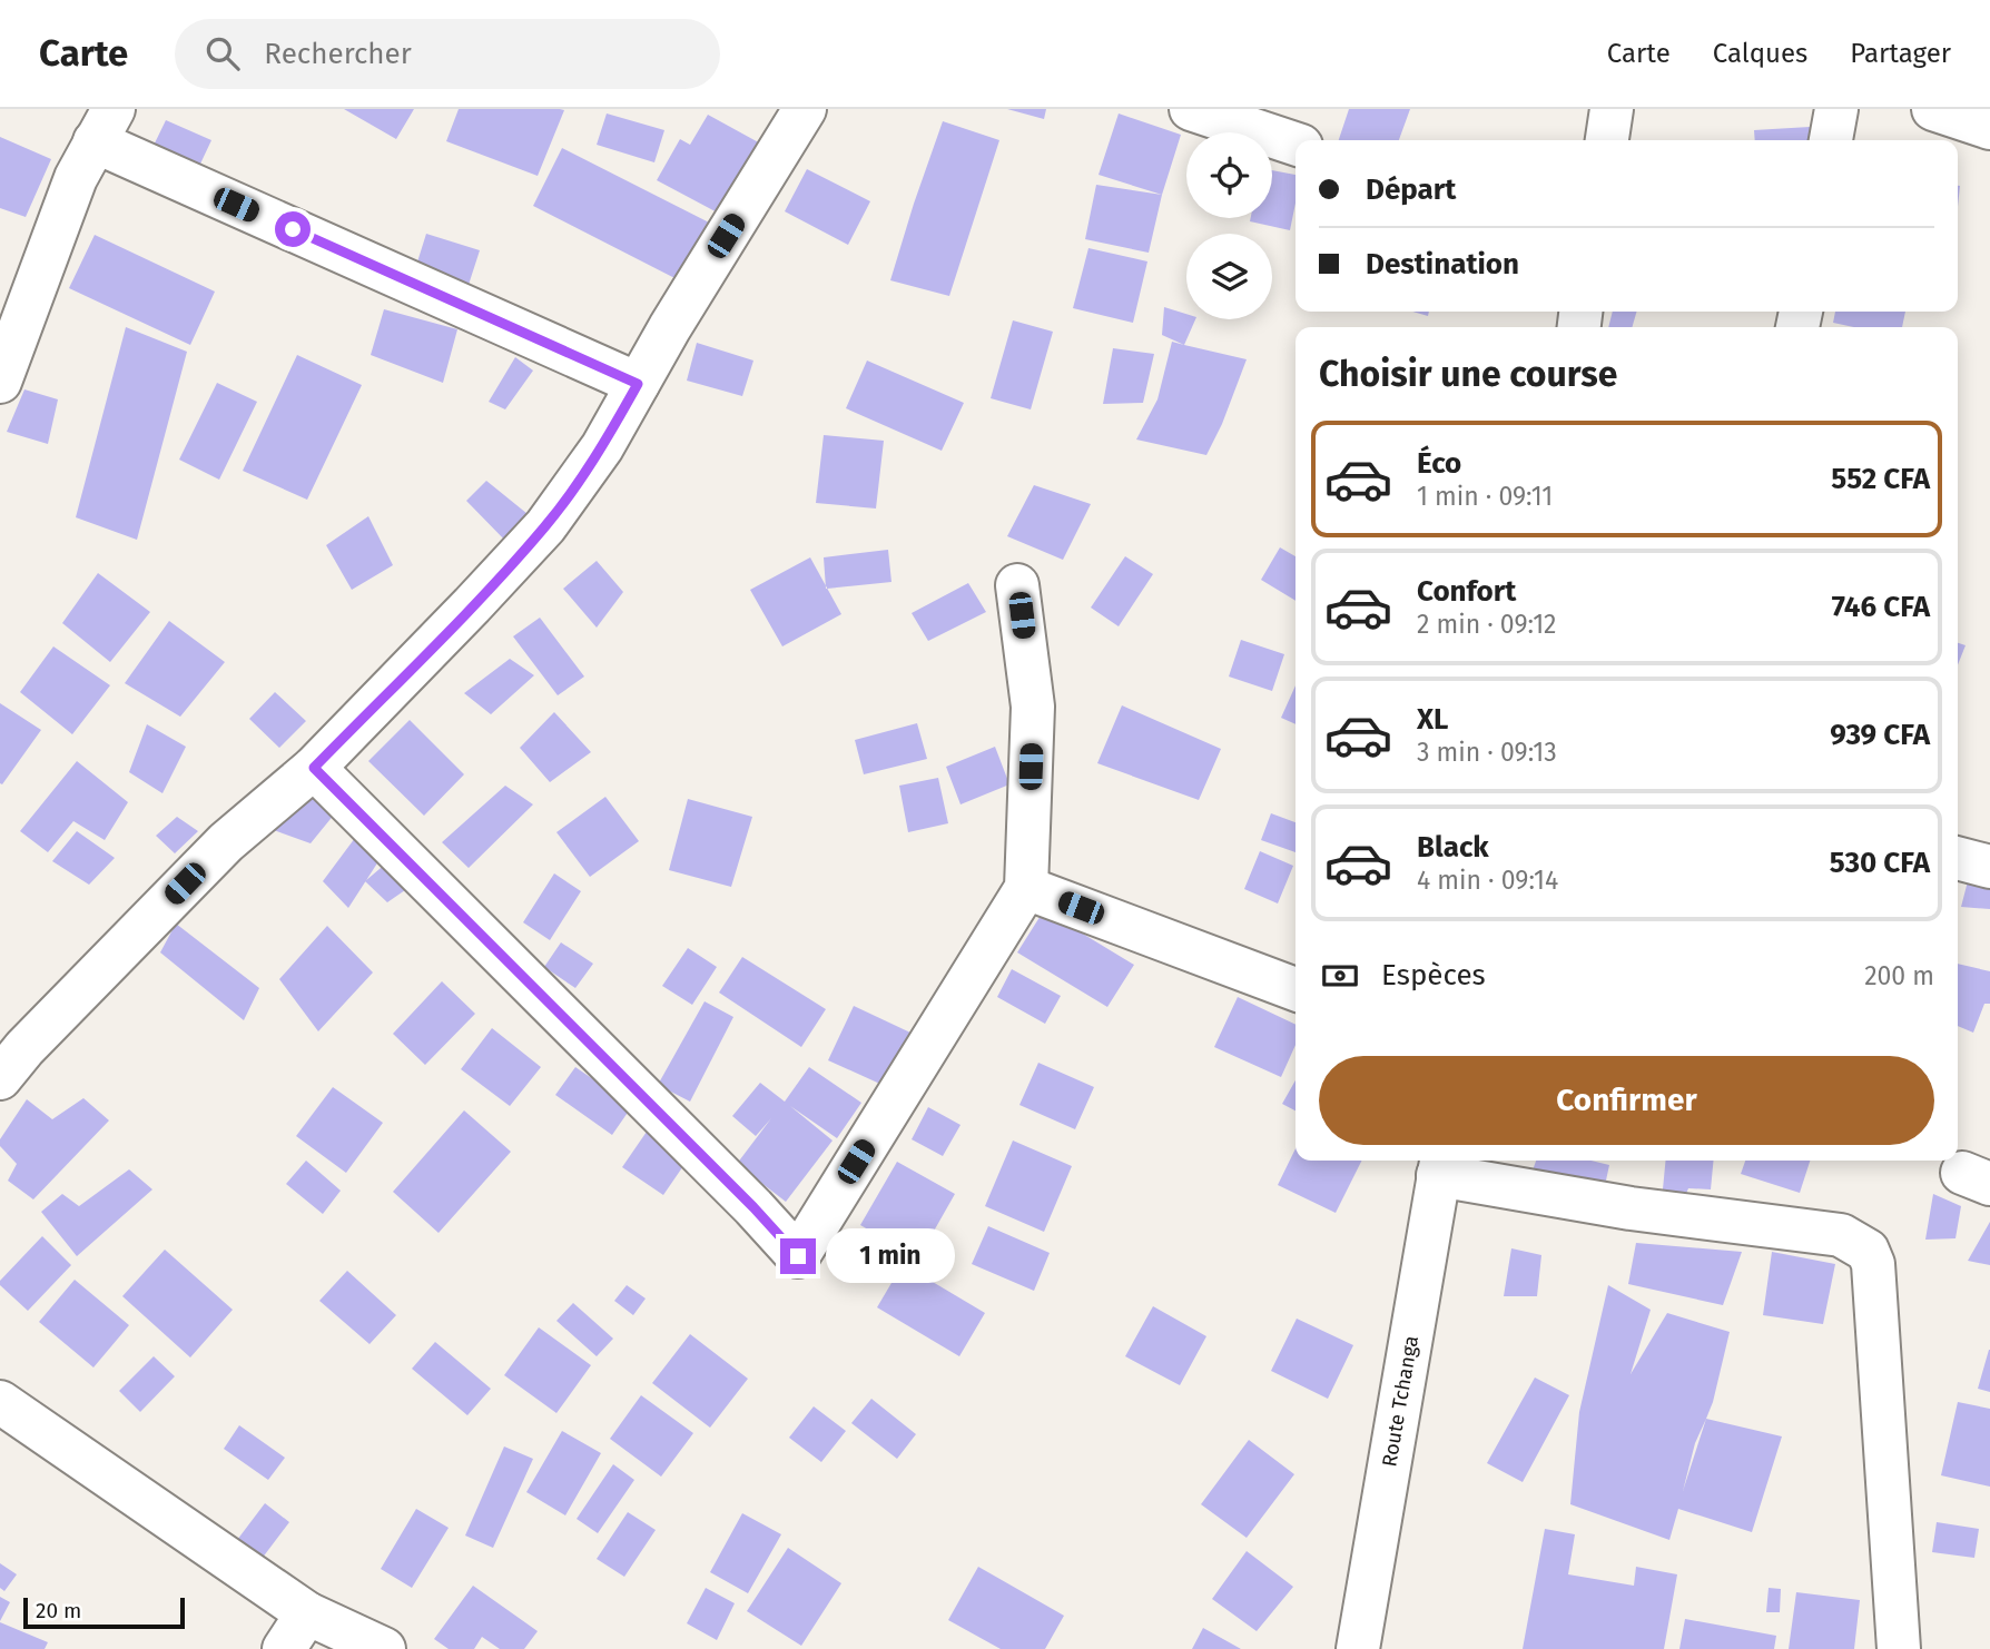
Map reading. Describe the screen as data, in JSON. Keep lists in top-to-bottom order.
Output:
{
  "streets": {
    "street": ["Route Tchanga"]
  },
  "scale_bar": "20 m",
  "page": {
    "header": "Carte",
    "search": "Rechercher",
    "nav": ["Carte", "Calques", "Partager"],
    "banner": ["Départ", "Destination"],
    "heading": "Choisir une course",
    "list": [
      {
        "name": "Éco",
        "note": "1 min · 09:11",
        "value": "552 CFA"
      },
      {
        "name": "Confort",
        "note": "2 min · 09:12",
        "value": "746 CFA"
      },
      {
        "name": "XL",
        "note": "3 min · 09:13",
        "value": "939 CFA"
      },
      {
        "name": "Black",
        "note": "4 min · 09:14",
        "value": "530 CFA"
      }
    ],
    "pay": ["Espèces", "200 m"],
    "buttons": "Confirmer",
    "bubble": "1 min",
    "scale": "20 m"
  }
}
